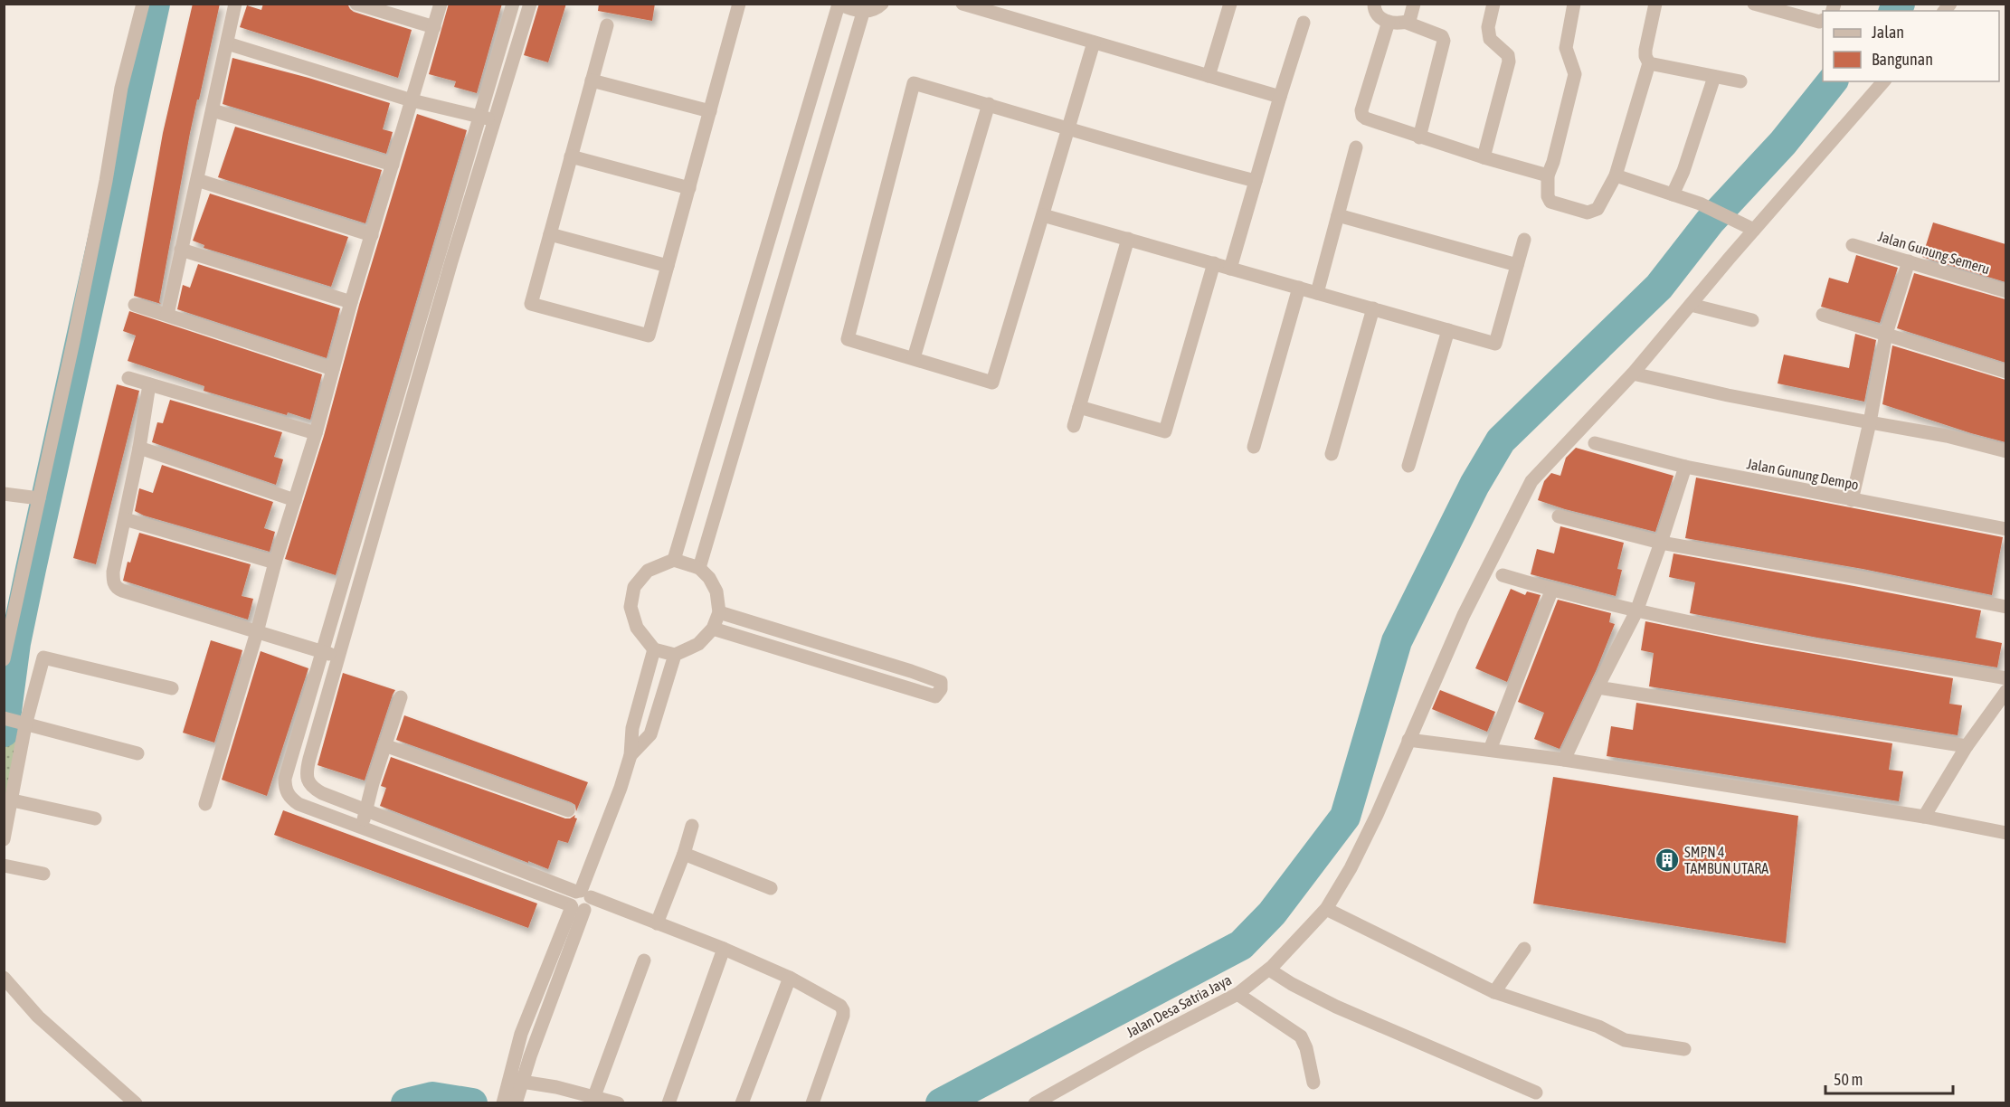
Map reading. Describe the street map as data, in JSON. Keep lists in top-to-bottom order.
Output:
{
  "streets": {
    "street": ["Jalan Gunung Semeru", "Jalan Gunung Dempo", "Jalan Desa Satria Jaya"]
  },
  "places": {
    "building": ["SMPN 4 TAMBUN UTARA"]
  },
  "legend": ["Jalan", "Bangunan"],
  "scale_bar": "50 m"
}
